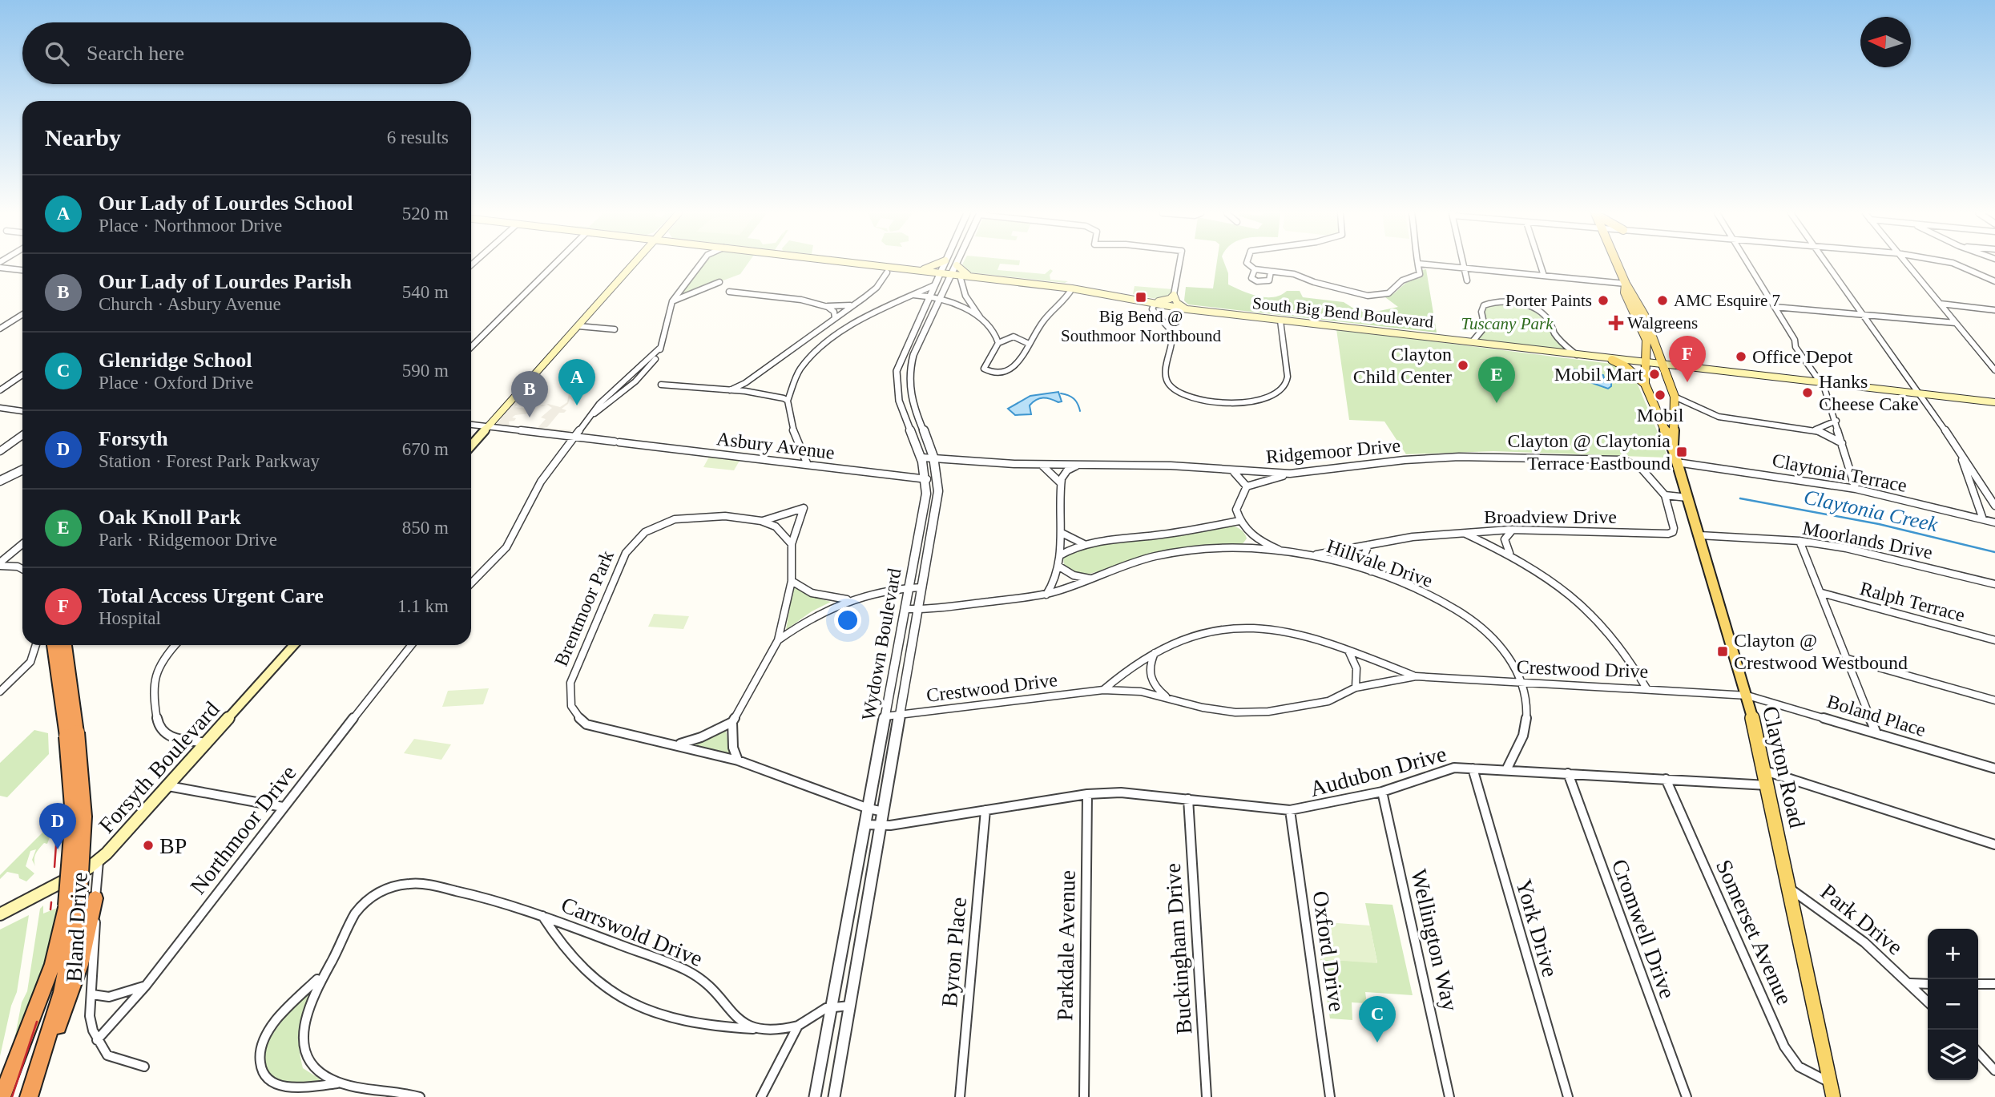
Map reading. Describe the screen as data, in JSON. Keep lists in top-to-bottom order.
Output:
{
  "streets": {
    "main road": ["South Big Bend Boulevard", "Forsyth Boulevard", "Clayton Road"],
    "street": [
      "Asbury Avenue",
      "Ridgemoor Drive",
      "Claytonia Terrace",
      "Broadview Drive",
      "Moorlands Drive",
      "Hillvale Drive",
      "Ralph Terrace",
      "Brentmoor Park",
      "Wydown Boulevard",
      "Crestwood Drive",
      "Boland Place",
      "Audubon Drive",
      "Northmoor Drive",
      "Park Drive",
      "Bland Drive",
      "York Drive",
      "Cromwell Drive",
      "Carrswold Drive",
      "Somerset Avenue",
      "Wellington Way",
      "Parkdale Avenue",
      "Buckingham Drive",
      "Oxford Drive",
      "Byron Place"
    ]
  },
  "crossings": [
    ["South Big Bend Boulevard", "Wydown Boulevard"],
    ["South Big Bend Boulevard", "Clayton Road"],
    ["Asbury Avenue", "Wydown Boulevard"],
    ["Ridgemoor Drive", "Broadview Drive"],
    ["Ridgemoor Drive", "Wydown Boulevard"],
    ["Claytonia Terrace", "Clayton Road"],
    ["Broadview Drive", "Hillvale Drive"],
    ["Moorlands Drive", "Clayton Road"],
    ["Hillvale Drive", "Wydown Boulevard"],
    ["Hillvale Drive", "Crestwood Drive"],
    ["Hillvale Drive", "Audubon Drive"],
    ["Brentmoor Park", "Wydown Boulevard"],
    ["Wydown Boulevard", "Crestwood Drive"],
    ["Wydown Boulevard", "Audubon Drive"],
    ["Wydown Boulevard", "Carrswold Drive"],
    ["Crestwood Drive", "Boland Place"],
    ["Crestwood Drive", "Clayton Road"],
    ["Boland Place", "Clayton Road"],
    ["Forsyth Boulevard", "Bland Drive"],
    ["Clayton Road", "Audubon Drive"],
    ["Clayton Road", "Park Drive"],
    ["Clayton Road", "Somerset Avenue"],
    ["Audubon Drive", "York Drive"],
    ["Audubon Drive", "Cromwell Drive"],
    ["Audubon Drive", "Somerset Avenue"],
    ["Audubon Drive", "Wellington Way"],
    ["Audubon Drive", "Parkdale Avenue"],
    ["Audubon Drive", "Buckingham Drive"],
    ["Audubon Drive", "Oxford Drive"],
    ["Audubon Drive", "Byron Place"],
    ["Northmoor Drive", "Bland Drive"]
  ],
  "water": ["Claytonia Creek"],
  "parks": ["Tuscany Park"],
  "places": {
    "transit": ["Big Bend @ Southmoor Northbound", "Clayton @ Claytonia Terrace Eastbound", "Clayton @ Crestwood Westbound"],
    "other": [
      "Porter Paints",
      "AMC Esquire 7",
      "Office Depot",
      "Clayton Child Center",
      "Mobil Mart",
      "Hanks Cheese Cake",
      "Mobil",
      "BP"
    ],
    "health": ["Walgreens"]
  },
  "north": "left",
  "page": {
    "search": "Search here",
    "heading": ["Nearby", "6 results"],
    "list": [
      {
        "mark": "A",
        "name": "Our Lady of Lourdes School",
        "note": "Place · Northmoor Drive",
        "value": "520 m"
      },
      {
        "mark": "B",
        "name": "Our Lady of Lourdes Parish",
        "note": "Church · Asbury Avenue",
        "value": "540 m"
      },
      {
        "mark": "C",
        "name": "Glenridge School",
        "note": "Place · Oxford Drive",
        "value": "590 m"
      },
      {
        "mark": "D",
        "name": "Forsyth",
        "note": "Station · Forest Park Parkway",
        "value": "670 m"
      },
      {
        "mark": "E",
        "name": "Oak Knoll Park",
        "note": "Park · Ridgemoor Drive",
        "value": "850 m"
      },
      {
        "mark": "F",
        "name": "Total Access Urgent Care",
        "note": "Hospital",
        "value": "1.1 km"
      }
    ],
    "pins": [
      "F",
      "E",
      "A",
      "B",
      "D",
      "C"
    ],
    "map_buttons": ["+", "−"]
  }
}
